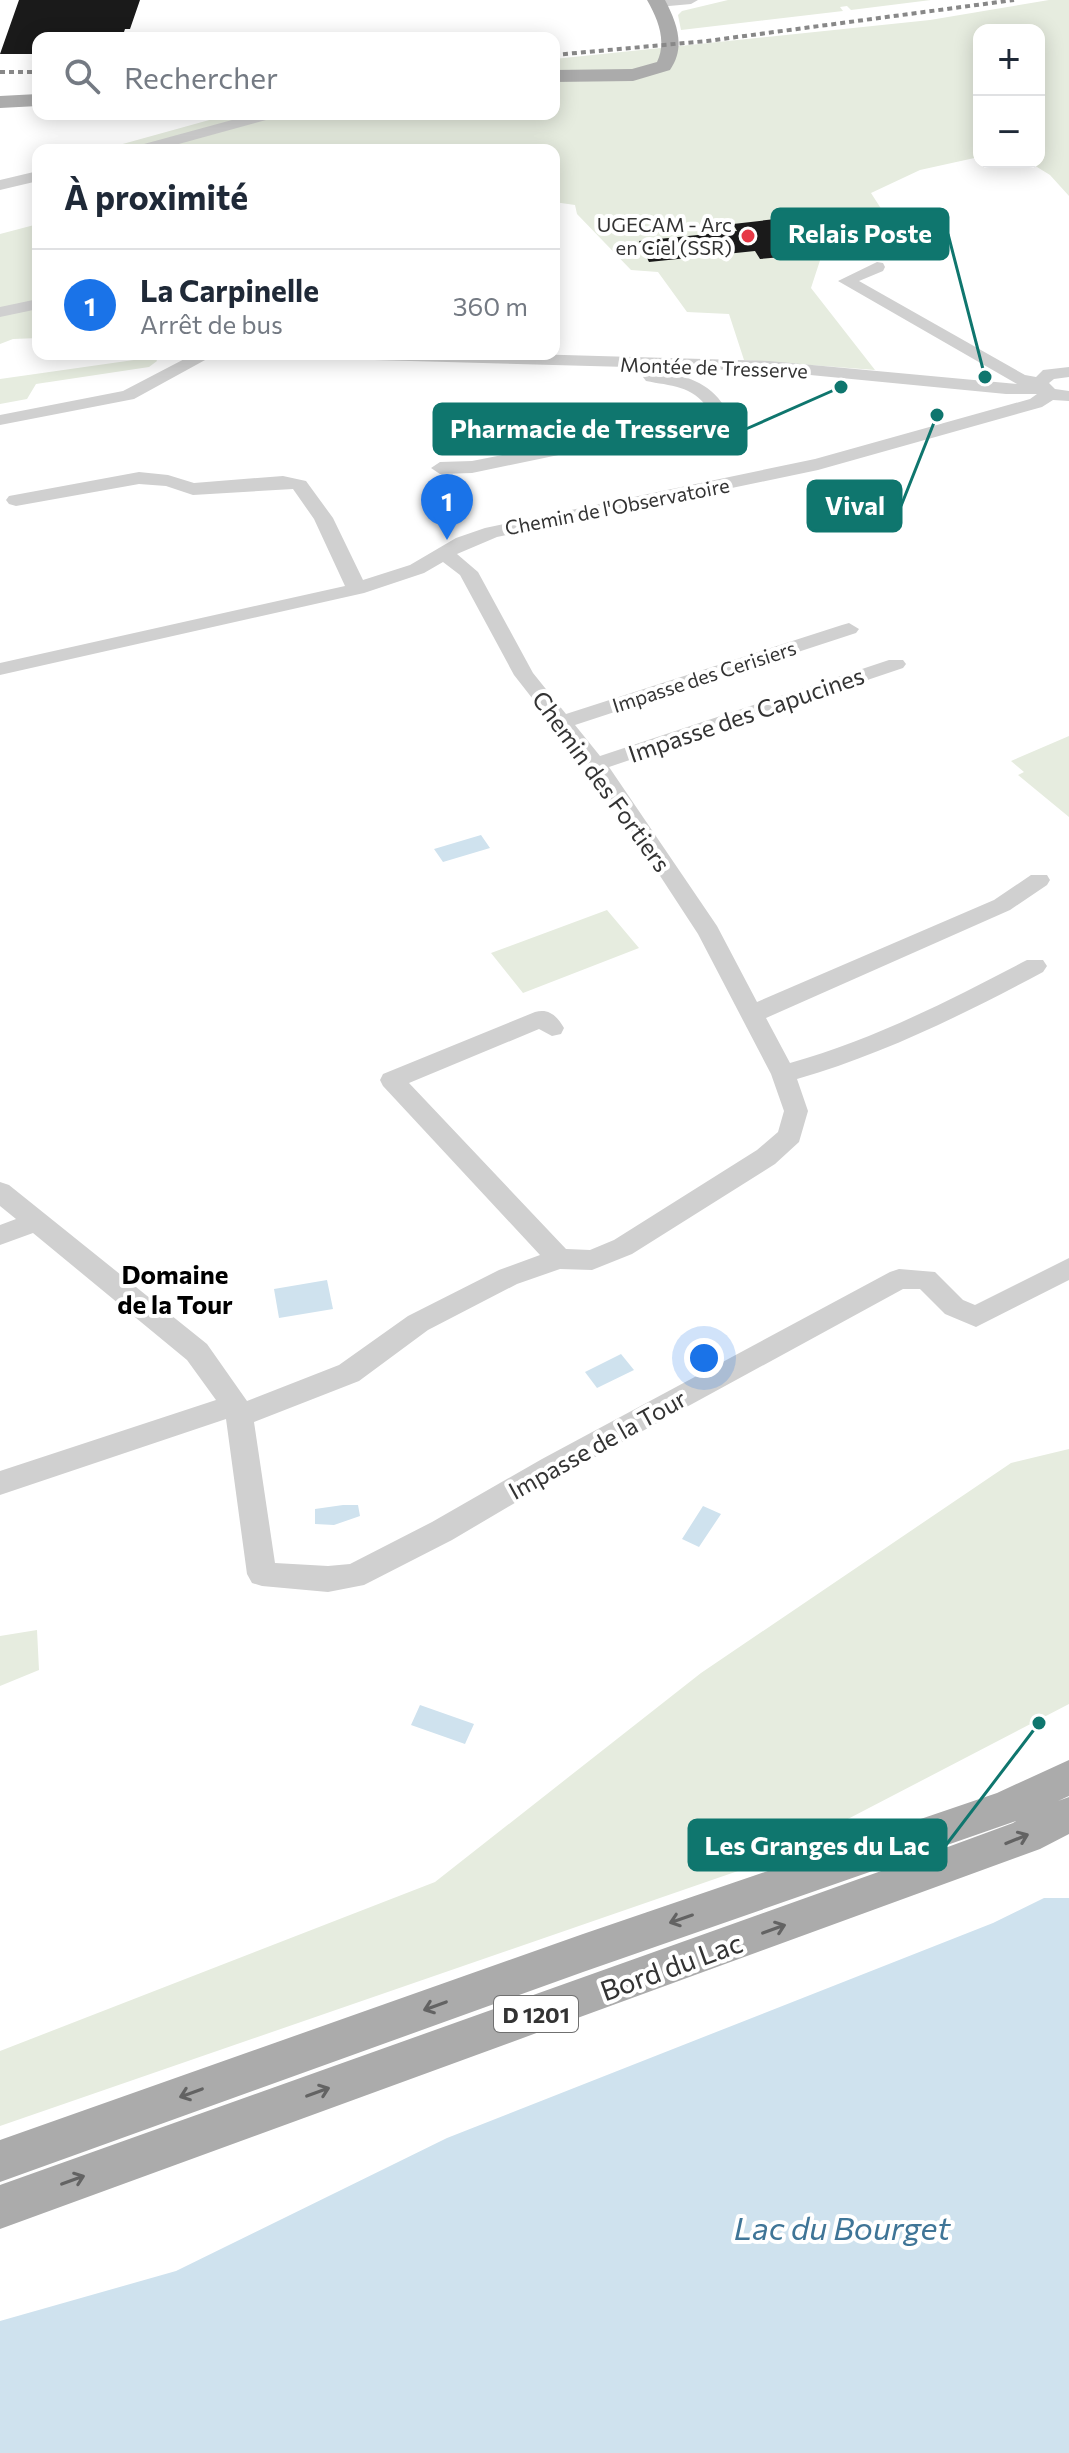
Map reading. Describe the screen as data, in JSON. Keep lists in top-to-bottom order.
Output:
{
  "streets": {
    "main road": ["Bord du Lac", "D 1201"],
    "street": [
      "Montée de Tresserve",
      "Chemin de l'Observatoire",
      "Impasse des Cerisiers",
      "Impasse des Capucines",
      "Chemin des Fortiers",
      "Impasse de la Tour"
    ]
  },
  "crossings": [
    ["Montée de Tresserve", "Chemin de l'Observatoire"],
    ["Chemin de l'Observatoire", "Chemin des Fortiers"],
    ["Impasse des Cerisiers", "Chemin des Fortiers"],
    ["Impasse des Capucines", "Chemin des Fortiers"],
    ["Chemin des Fortiers", "Impasse de la Tour"]
  ],
  "districts": ["Domaine de la Tour"],
  "water": ["Lac du Bourget"],
  "places": [
    "UGECAM - Arc en Ciel (SSR)",
    "Relais Poste",
    "Pharmacie de Tresserve",
    "Vival",
    "Les Granges du Lac"
  ],
  "page": {
    "map_buttons": ["+", "−"],
    "search": "Rechercher",
    "heading": "À proximité",
    "list": [
      {
        "mark": "1",
        "name": "La Carpinelle",
        "note": "Arrêt de bus",
        "value": "360 m"
      }
    ],
    "pins": "1"
  }
}
